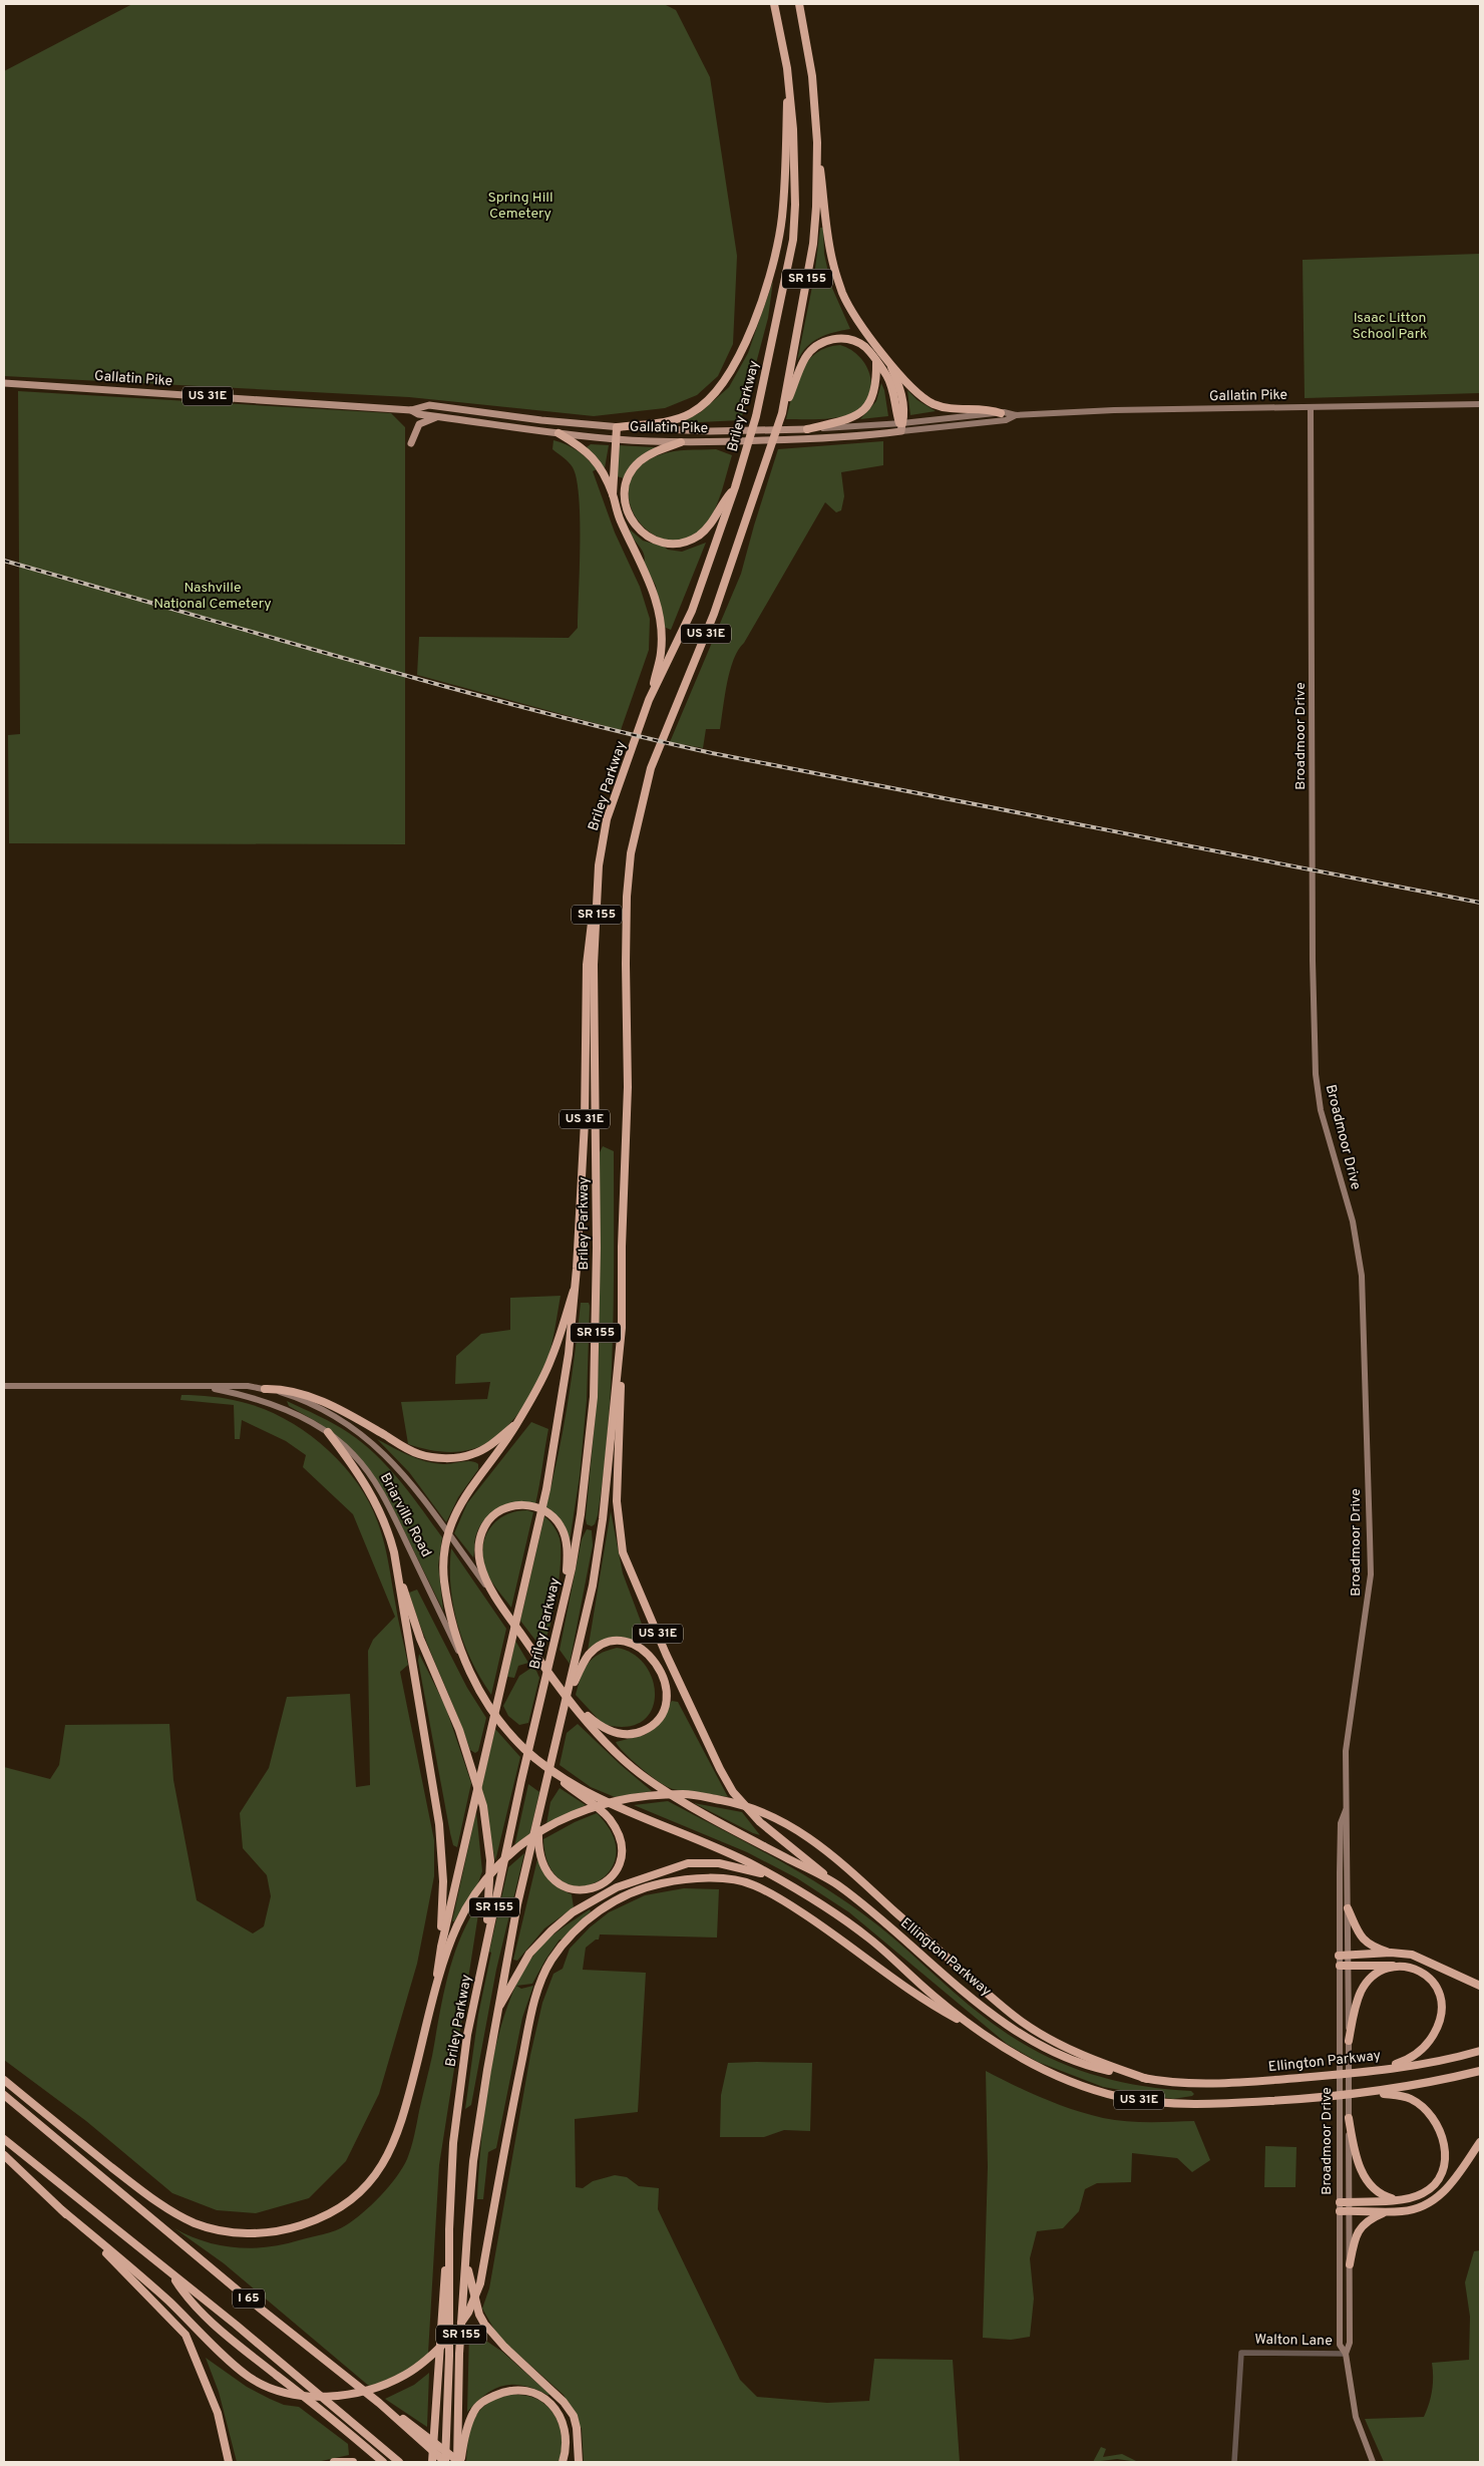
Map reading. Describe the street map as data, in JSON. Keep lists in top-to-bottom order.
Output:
{
  "streets": {
    "highway": [
      "SR 155",
      "US 31E",
      "Briley Parkway",
      "Ellington Parkway",
      "I 65"
    ],
    "main road": ["Gallatin Pike", "Broadmoor Drive", "Briarville Road"],
    "street": ["Walton Lane"]
  },
  "crossings": [
    ["SR 155", "US 31E"],
    ["Gallatin Pike", "US 31E"],
    ["Gallatin Pike", "Broadmoor Drive"],
    ["US 31E", "Briley Parkway"],
    ["US 31E", "Briarville Road"],
    ["US 31E", "Ellington Parkway"],
    ["Briley Parkway", "Ellington Parkway"],
    ["Briley Parkway", "I 65"],
    ["Broadmoor Drive", "Walton Lane"],
    ["Briarville Road", "Ellington Parkway"]
  ],
  "parks": ["Spring Hill Cemetery", "Isaac Litton School Park", "Nashville National Cemetery"]
}
